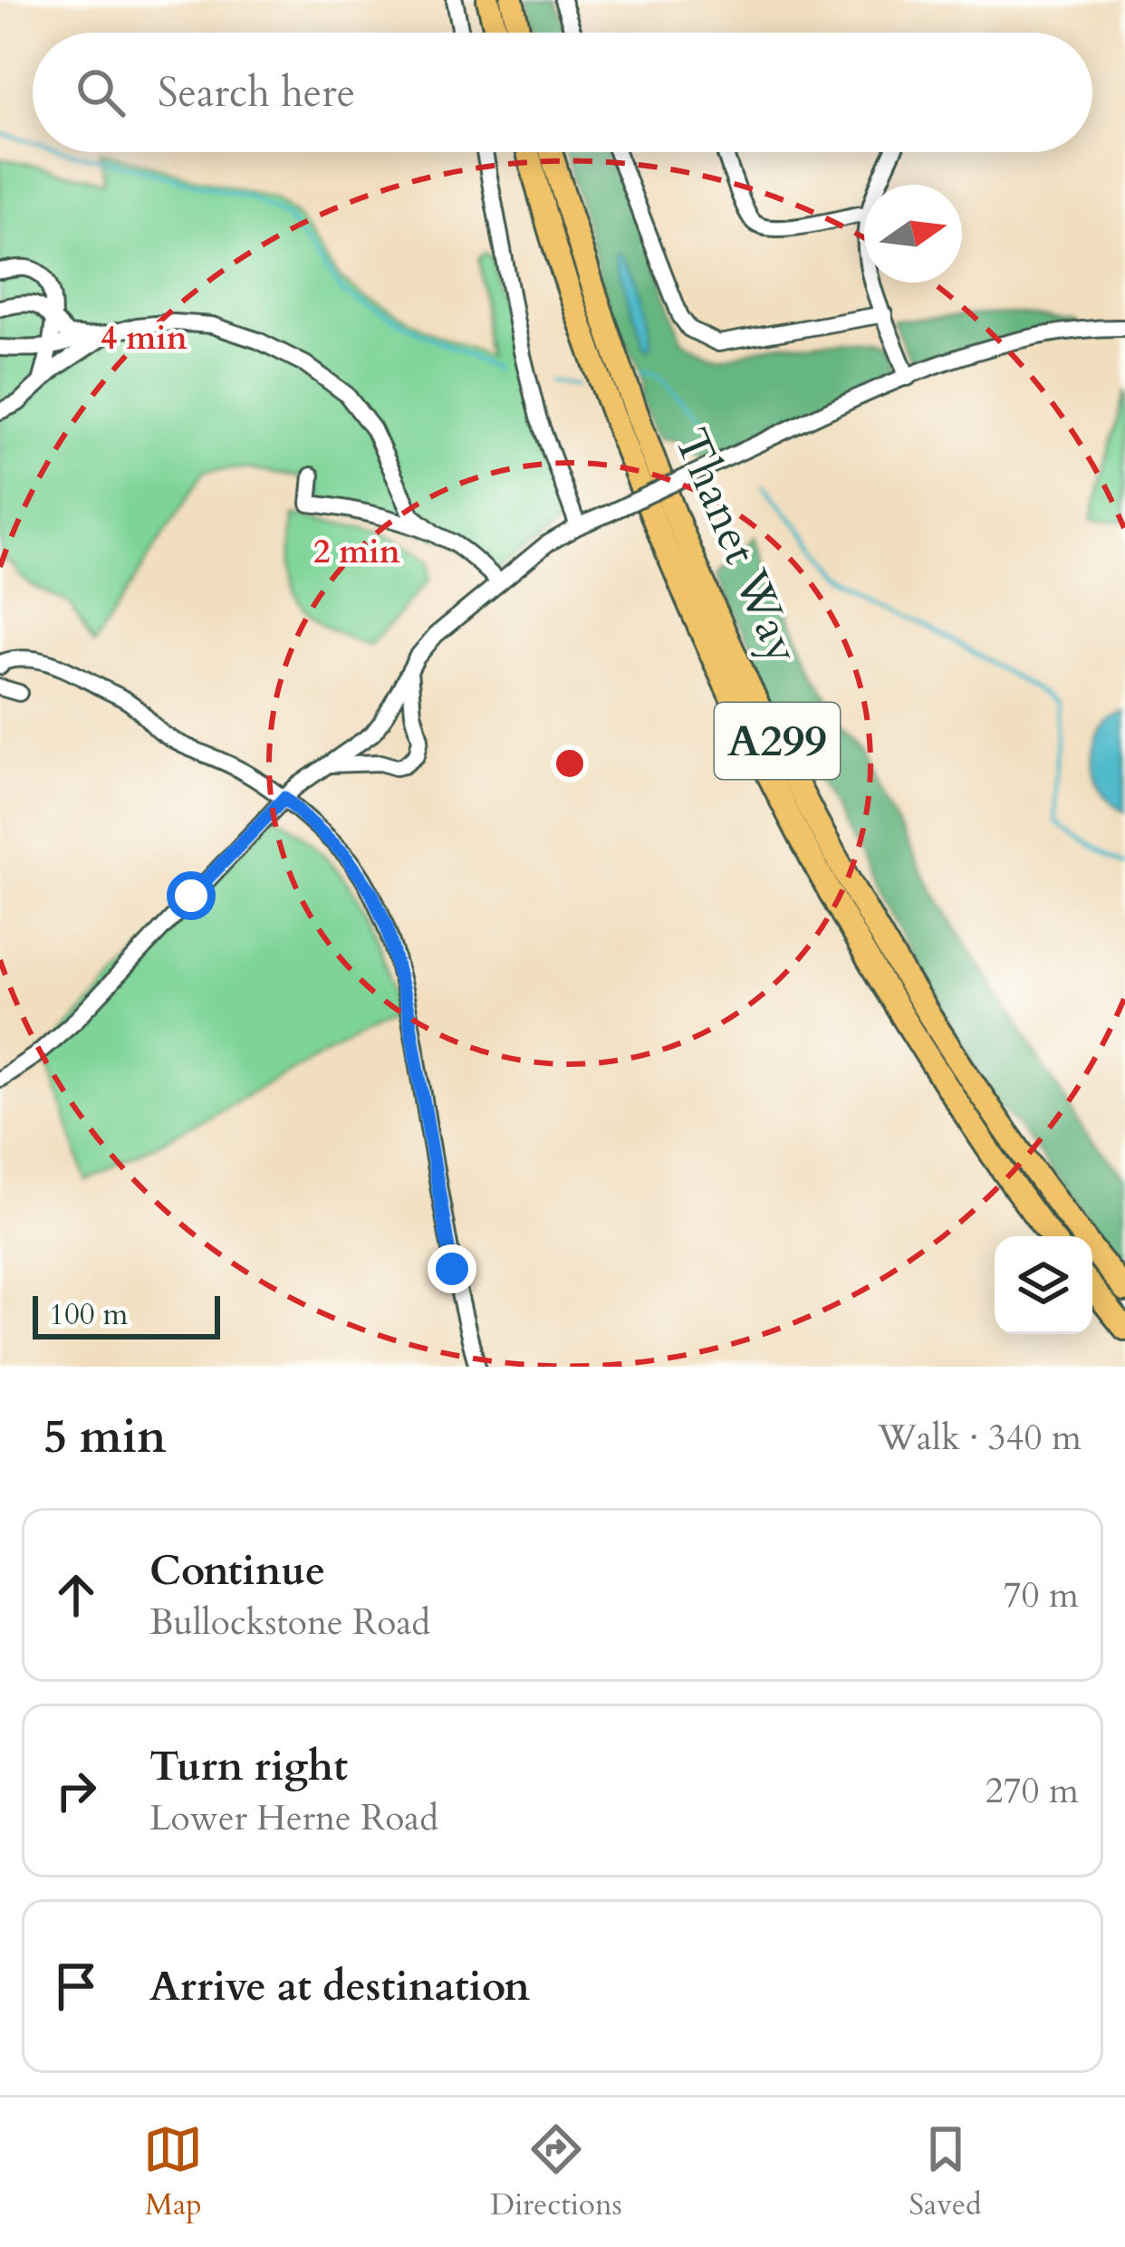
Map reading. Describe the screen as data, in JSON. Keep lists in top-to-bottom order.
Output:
{
  "streets": {
    "highway": ["Thanet Way", "A299"]
  },
  "scale_bar": "100 m",
  "north": "right",
  "page": {
    "search": "Search here",
    "scale": "100 m",
    "heading": ["5 min", "Walk · 340 m"],
    "list": [
      ["Continue", "Bullockstone Road", "70 m"],
      ["Turn right", "Lower Herne Road", "270 m"],
      "Arrive at destination"
    ],
    "nav": ["Map", "Directions", "Saved"]
  },
  "rings": ["4 min", "2 min"]
}
